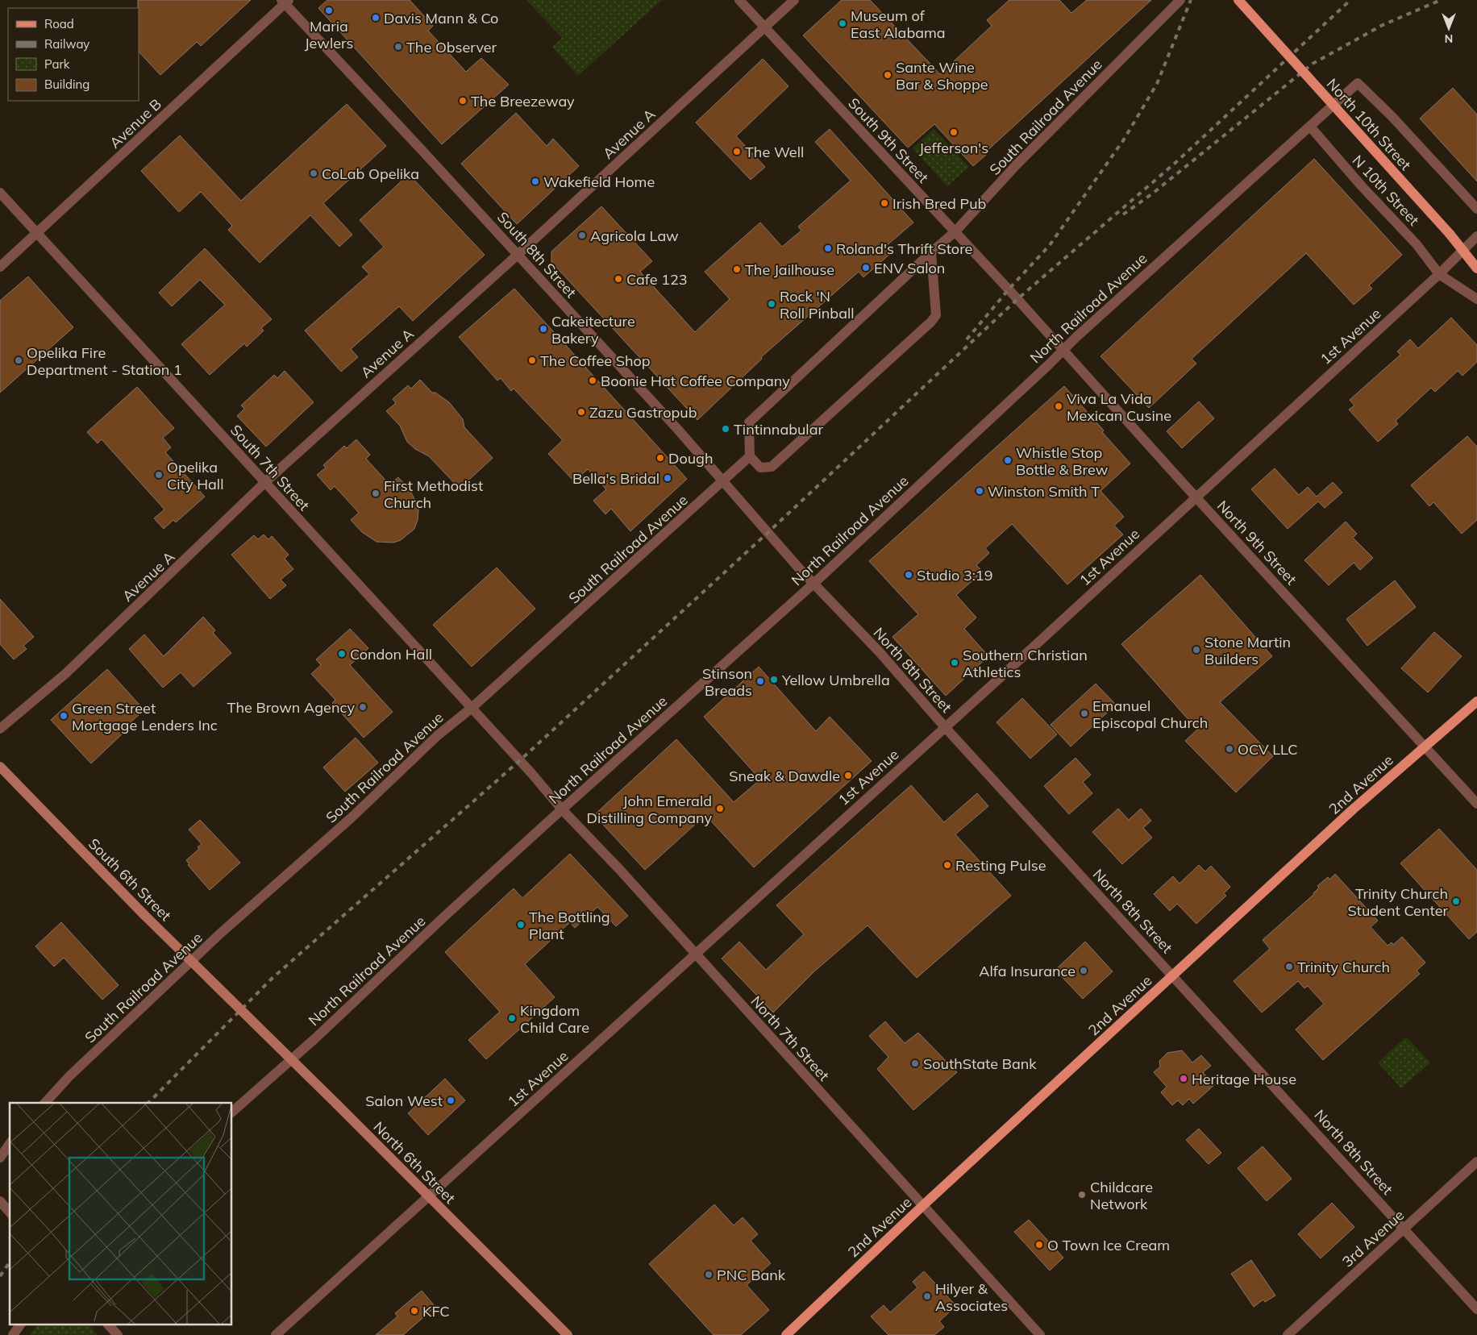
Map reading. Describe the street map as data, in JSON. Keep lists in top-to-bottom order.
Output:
{
  "streets": {
    "main road": ["North 10th Street", "2nd Avenue"],
    "street": [
      "South Railroad Avenue",
      "Avenue B",
      "Avenue A",
      "South 9th Street",
      "N 10th Street",
      "South 8th Street",
      "North Railroad Avenue",
      "1st Avenue",
      "South 7th Street",
      "North 9th Street",
      "North 8th Street",
      "South 6th Street",
      "North 7th Street",
      "North 6th Street",
      "3rd Avenue"
    ]
  },
  "crossings": [
    ["South Railroad Avenue", "South 9th Street"],
    ["South Railroad Avenue", "South 8th Street"],
    ["South Railroad Avenue", "South 7th Street"],
    ["Avenue B", "South 8th Street"],
    ["Avenue B", "South 7th Street"],
    ["North 10th Street", "1st Avenue"],
    ["Avenue A", "South 9th Street"],
    ["Avenue A", "South 8th Street"],
    ["Avenue A", "South 7th Street"],
    ["South 9th Street", "North 9th Street"],
    ["N 10th Street", "North Railroad Avenue"],
    ["N 10th Street", "1st Avenue"],
    ["South 8th Street", "North 8th Street"],
    ["North Railroad Avenue", "North 9th Street"],
    ["North Railroad Avenue", "North 8th Street"],
    ["North Railroad Avenue", "North 7th Street"],
    ["1st Avenue", "North 9th Street"],
    ["1st Avenue", "North 8th Street"],
    ["1st Avenue", "North 7th Street"],
    ["1st Avenue", "North 6th Street"],
    ["South 7th Street", "North 7th Street"],
    ["North 9th Street", "2nd Avenue"],
    ["North 8th Street", "2nd Avenue"],
    ["North 8th Street", "3rd Avenue"],
    ["2nd Avenue", "North 7th Street"],
    ["South 6th Street", "North 6th Street"]
  ],
  "places": [
    "Maria Jewlers",
    "Davis Mann & Co",
    "Museum of East Alabama",
    "The Observer",
    "Sante Wine Bar & Shoppe",
    "The Breezeway",
    "Jefferson's",
    "The Well",
    "CoLab Opelika",
    "Wakefield Home",
    "Irish Bred Pub",
    "Agricola Law",
    "Roland's Thrift Store",
    "ENV Salon",
    "The Jailhouse",
    "Cafe 123",
    "Rock 'N Roll Pinball",
    "Cakeitecture Bakery",
    "Opelika Fire Department - Station 1",
    "The Coffee Shop",
    "Boonie Hat Coffee Company",
    "Viva La Vida Mexican Cusine",
    "Zazu Gastropub",
    "Tintinnabular",
    "Dough",
    "Whistle Stop Bottle & Brew",
    "Opelika City Hall",
    "Bella's Bridal",
    "Winston Smith T",
    "First Methodist Church",
    "Studio 3:19",
    "Stone Martin Builders",
    "Condon Hall",
    "Southern Christian Athletics",
    "Yellow Umbrella",
    "Stinson Breads",
    "The Brown Agency",
    "Emanuel Episcopal Church",
    "Green Street Mortgage Lenders Inc",
    "OCV LLC",
    "Sneak & Dawdle",
    "John Emerald Distilling Company",
    "Resting Pulse",
    "Trinity Church Student Center",
    "The Bottling Plant",
    "Trinity Church",
    "Alfa Insurance",
    "Kingdom Child Care",
    "SouthState Bank",
    "Heritage House",
    "Salon West",
    "Childcare Network",
    "O Town Ice Cream",
    "PNC Bank",
    "Hilyer & Associates",
    "KFC"
  ],
  "legend": [
    "Road",
    "Railway",
    "Park",
    "Building"
  ],
  "north": "bottom"
}
